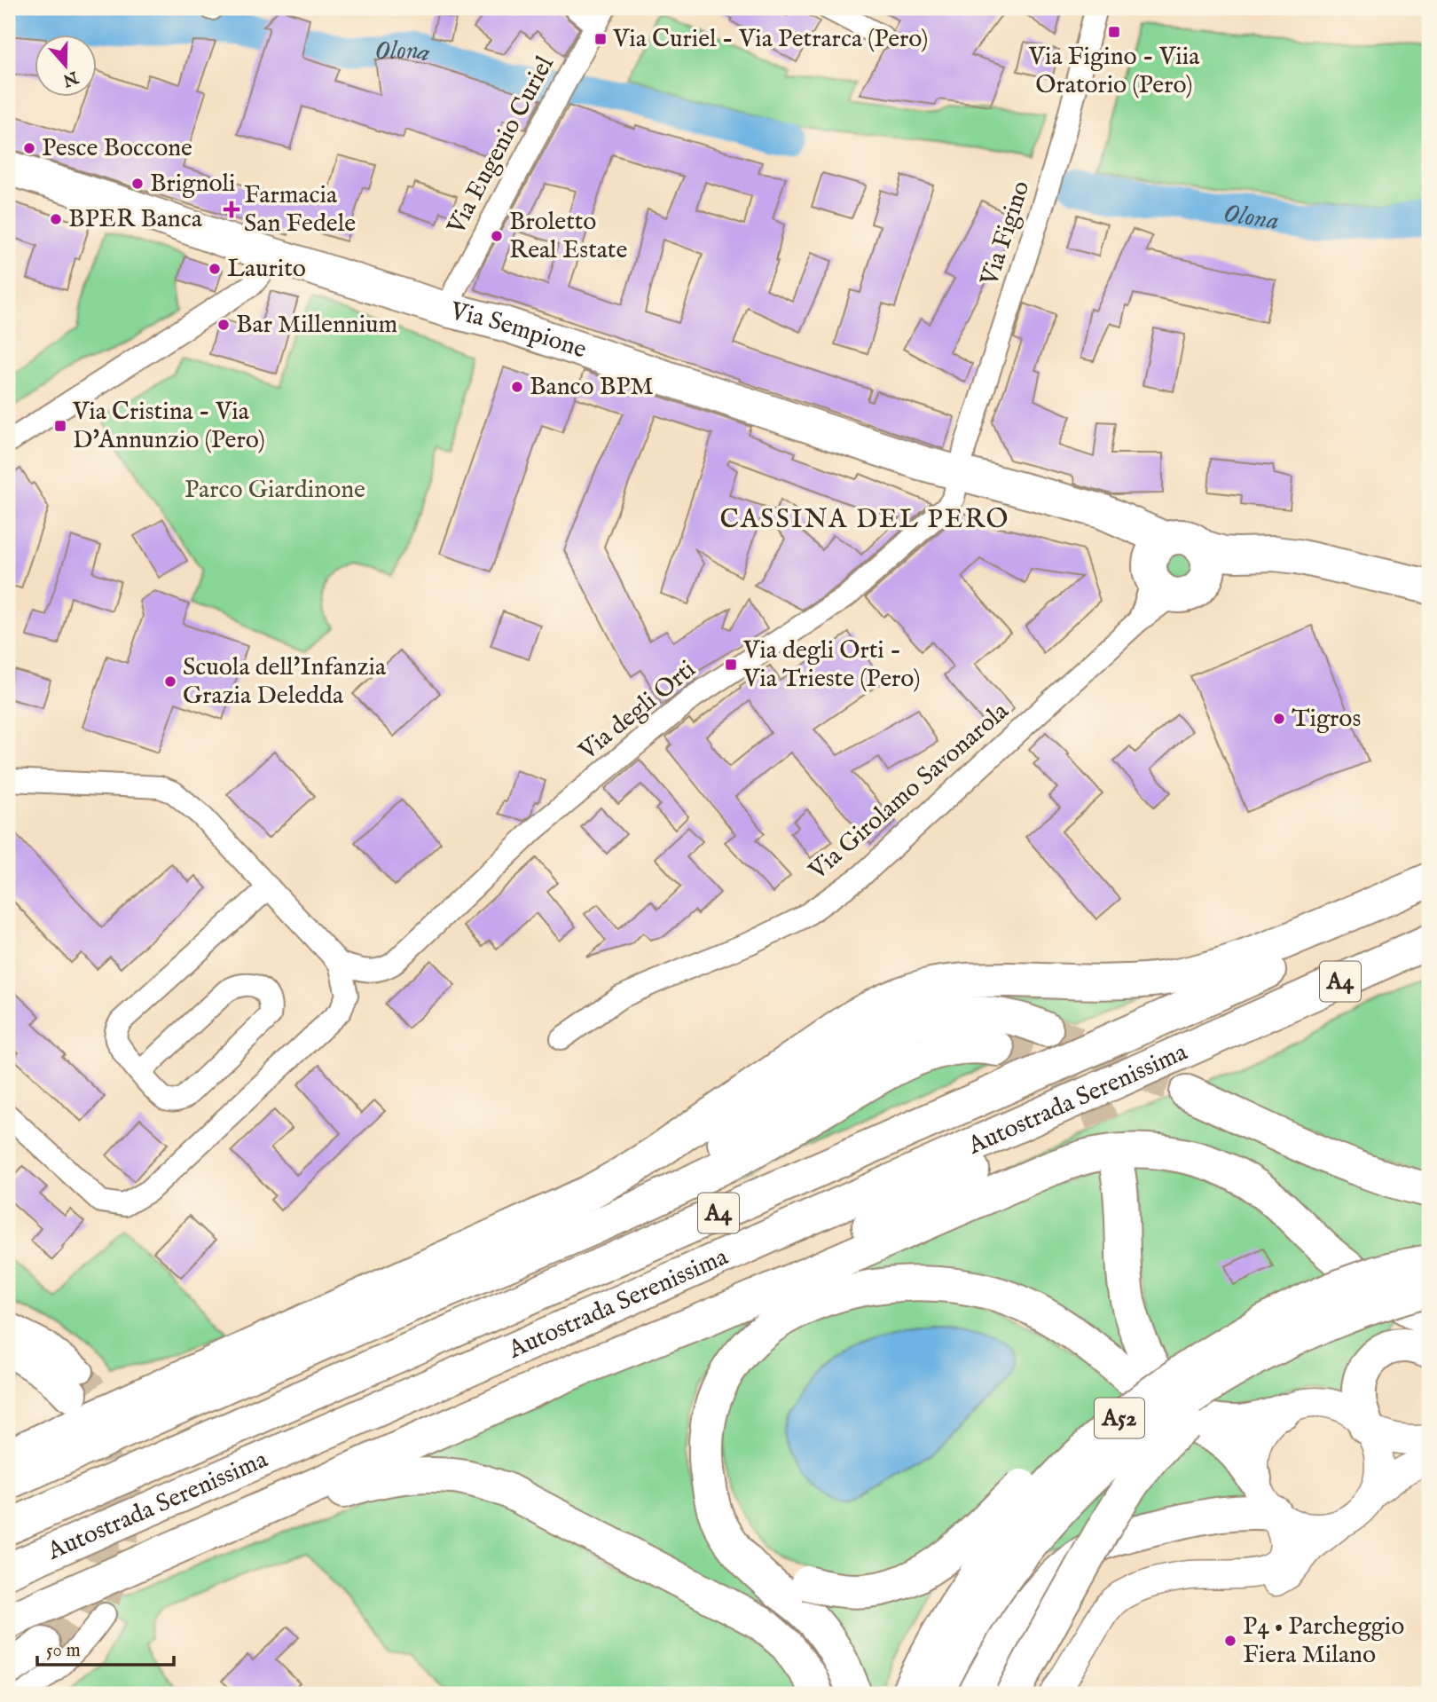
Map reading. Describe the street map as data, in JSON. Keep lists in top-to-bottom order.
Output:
{
  "streets": {
    "main road": [
      "Via Sempione",
      "A4",
      "Autostrada Serenissima",
      "A52"
    ],
    "street": [
      "Via Eugenio Curiel",
      "Via Figino",
      "Via degli Orti",
      "Via Girolamo Savonarola"
    ]
  },
  "crossings": [
    ["Via Eugenio Curiel", "Via Sempione"],
    ["Via Figino", "Via Sempione"],
    ["Via Figino", "Via degli Orti"],
    ["Via Sempione", "Via degli Orti"],
    ["Via Sempione", "Via Girolamo Savonarola"]
  ],
  "districts": ["CASSINA DEL PERO"],
  "water": ["Olona"],
  "parks": ["Parco Giardinone"],
  "places": {
    "transit": [
      "Via Figino - Viia Oratorio (Pero)",
      "Via Curiel - Via Petrarca (Pero)",
      "Via Cristina - Via D'Annunzio (Pero)",
      "Via degli Orti - Via Trieste (Pero)"
    ],
    "other": [
      "Pesce Boccone",
      "Brignoli",
      "BPER Banca",
      "Broletto Real Estate",
      "Laurito",
      "Bar Millennium",
      "Banco BPM",
      "Scuola dell'Infanzia Grazia Deledda",
      "Tigros",
      "P4 • Parcheggio Fiera Milano"
    ],
    "health": ["Farmacia San Fedele"]
  },
  "scale_bar": "50 m",
  "north": "bottom"
}
